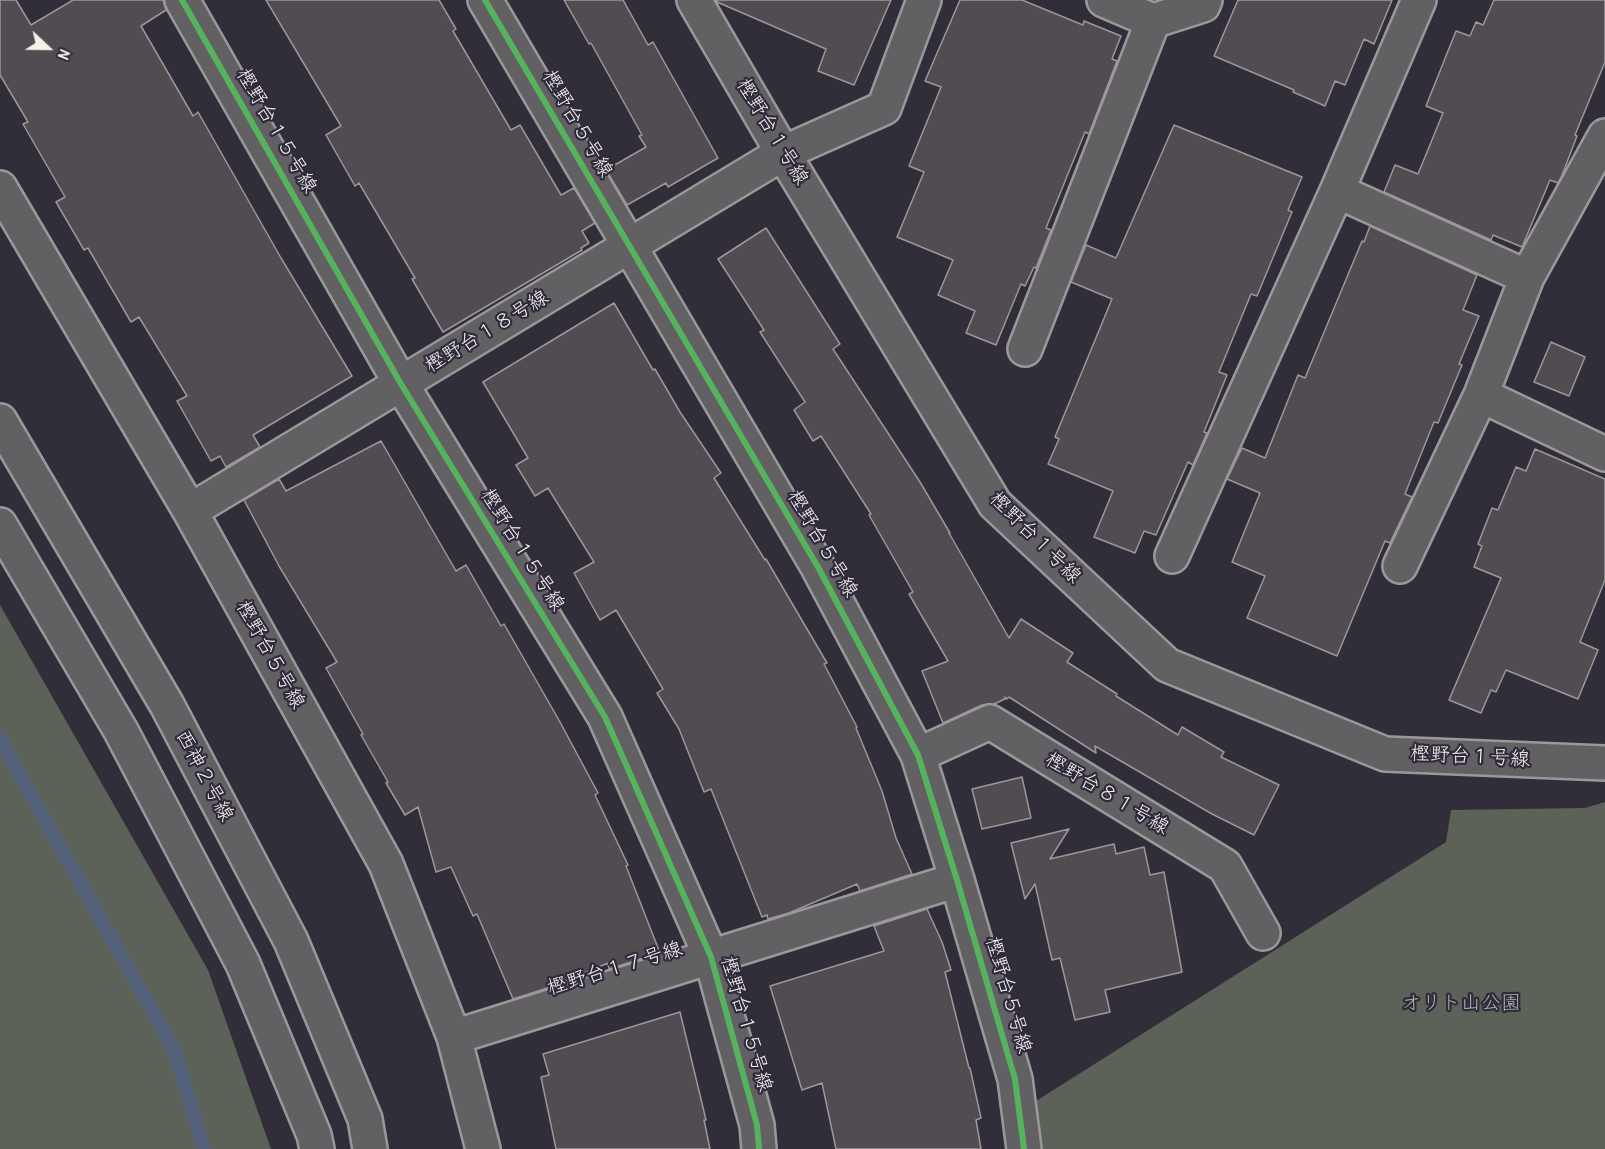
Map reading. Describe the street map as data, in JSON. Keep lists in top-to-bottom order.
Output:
{
  "streets": {
    "street": [
      "樫野台５号線",
      "樫野台１５号線",
      "樫野台１号線",
      "樫野台１８号線",
      "西神２号線",
      "樫野台８１号線",
      "樫野台１７号線"
    ]
  },
  "crossings": [
    ["樫野台５号線", "樫野台１８号線"],
    ["樫野台５号線", "樫野台８１号線"],
    ["樫野台５号線", "樫野台１７号線"],
    ["樫野台１５号線", "樫野台１８号線"],
    ["樫野台１５号線", "樫野台１７号線"],
    ["樫野台１号線", "樫野台１８号線"]
  ],
  "parks": ["オリト山公園"],
  "north": "right"
}
